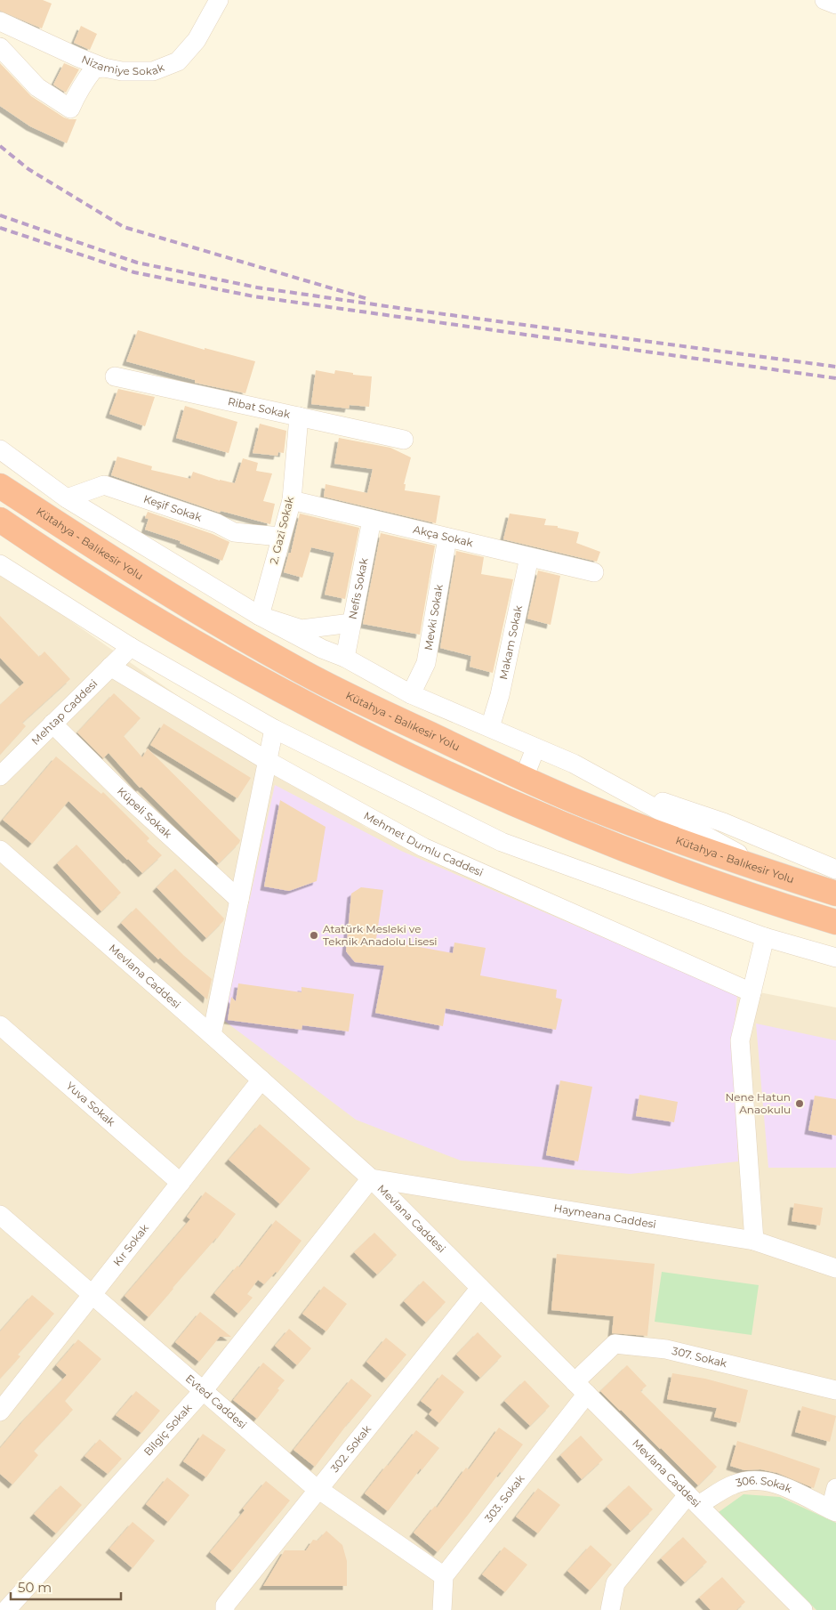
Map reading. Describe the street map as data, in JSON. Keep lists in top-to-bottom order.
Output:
{
  "streets": {
    "highway": ["Kütahya - Balıkesir Yolu"],
    "street": [
      "Nizamiye Sokak",
      "Ribat Sokak",
      "Keşif Sokak",
      "2. Gazi Sokak",
      "Akça Sokak",
      "Nefis Sokak",
      "Mevki Sokak",
      "Makam Sokak",
      "Mehtap Caddesi",
      "Küpeli Sokak",
      "Mehmet Dumlu Caddesi",
      "Mevlana Caddesi",
      "Yuva Sokak",
      "Haymeana Caddesi",
      "Kır Sokak",
      "307. Sokak",
      "Evted Caddesi",
      "Bilgiç Sokak",
      "302. Sokak",
      "306. Sokak",
      "303. Sokak"
    ]
  },
  "crossings": [
    ["Ribat Sokak", "2. Gazi Sokak"],
    ["Keşif Sokak", "2. Gazi Sokak"],
    ["2. Gazi Sokak", "Akça Sokak"],
    ["Akça Sokak", "Nefis Sokak"],
    ["Akça Sokak", "Mevki Sokak"],
    ["Akça Sokak", "Makam Sokak"],
    ["Mehtap Caddesi", "Küpeli Sokak"],
    ["Mehtap Caddesi", "Mehmet Dumlu Caddesi"],
    ["Mevlana Caddesi", "Haymeana Caddesi"],
    ["Mevlana Caddesi", "Kır Sokak"],
    ["Mevlana Caddesi", "307. Sokak"],
    ["Mevlana Caddesi", "Bilgiç Sokak"],
    ["Mevlana Caddesi", "302. Sokak"],
    ["Mevlana Caddesi", "306. Sokak"],
    ["Mevlana Caddesi", "303. Sokak"],
    ["Yuva Sokak", "Kır Sokak"],
    ["Haymeana Caddesi", "Bilgiç Sokak"],
    ["Kır Sokak", "Evted Caddesi"],
    ["307. Sokak", "303. Sokak"],
    ["Evted Caddesi", "Bilgiç Sokak"],
    ["Evted Caddesi", "302. Sokak"],
    ["Evted Caddesi", "303. Sokak"]
  ],
  "places": ["Atatürk Mesleki ve Teknik Anadolu Lisesi", "Nene Hatun Anaokulu"],
  "scale_bar": "50 m"
}
